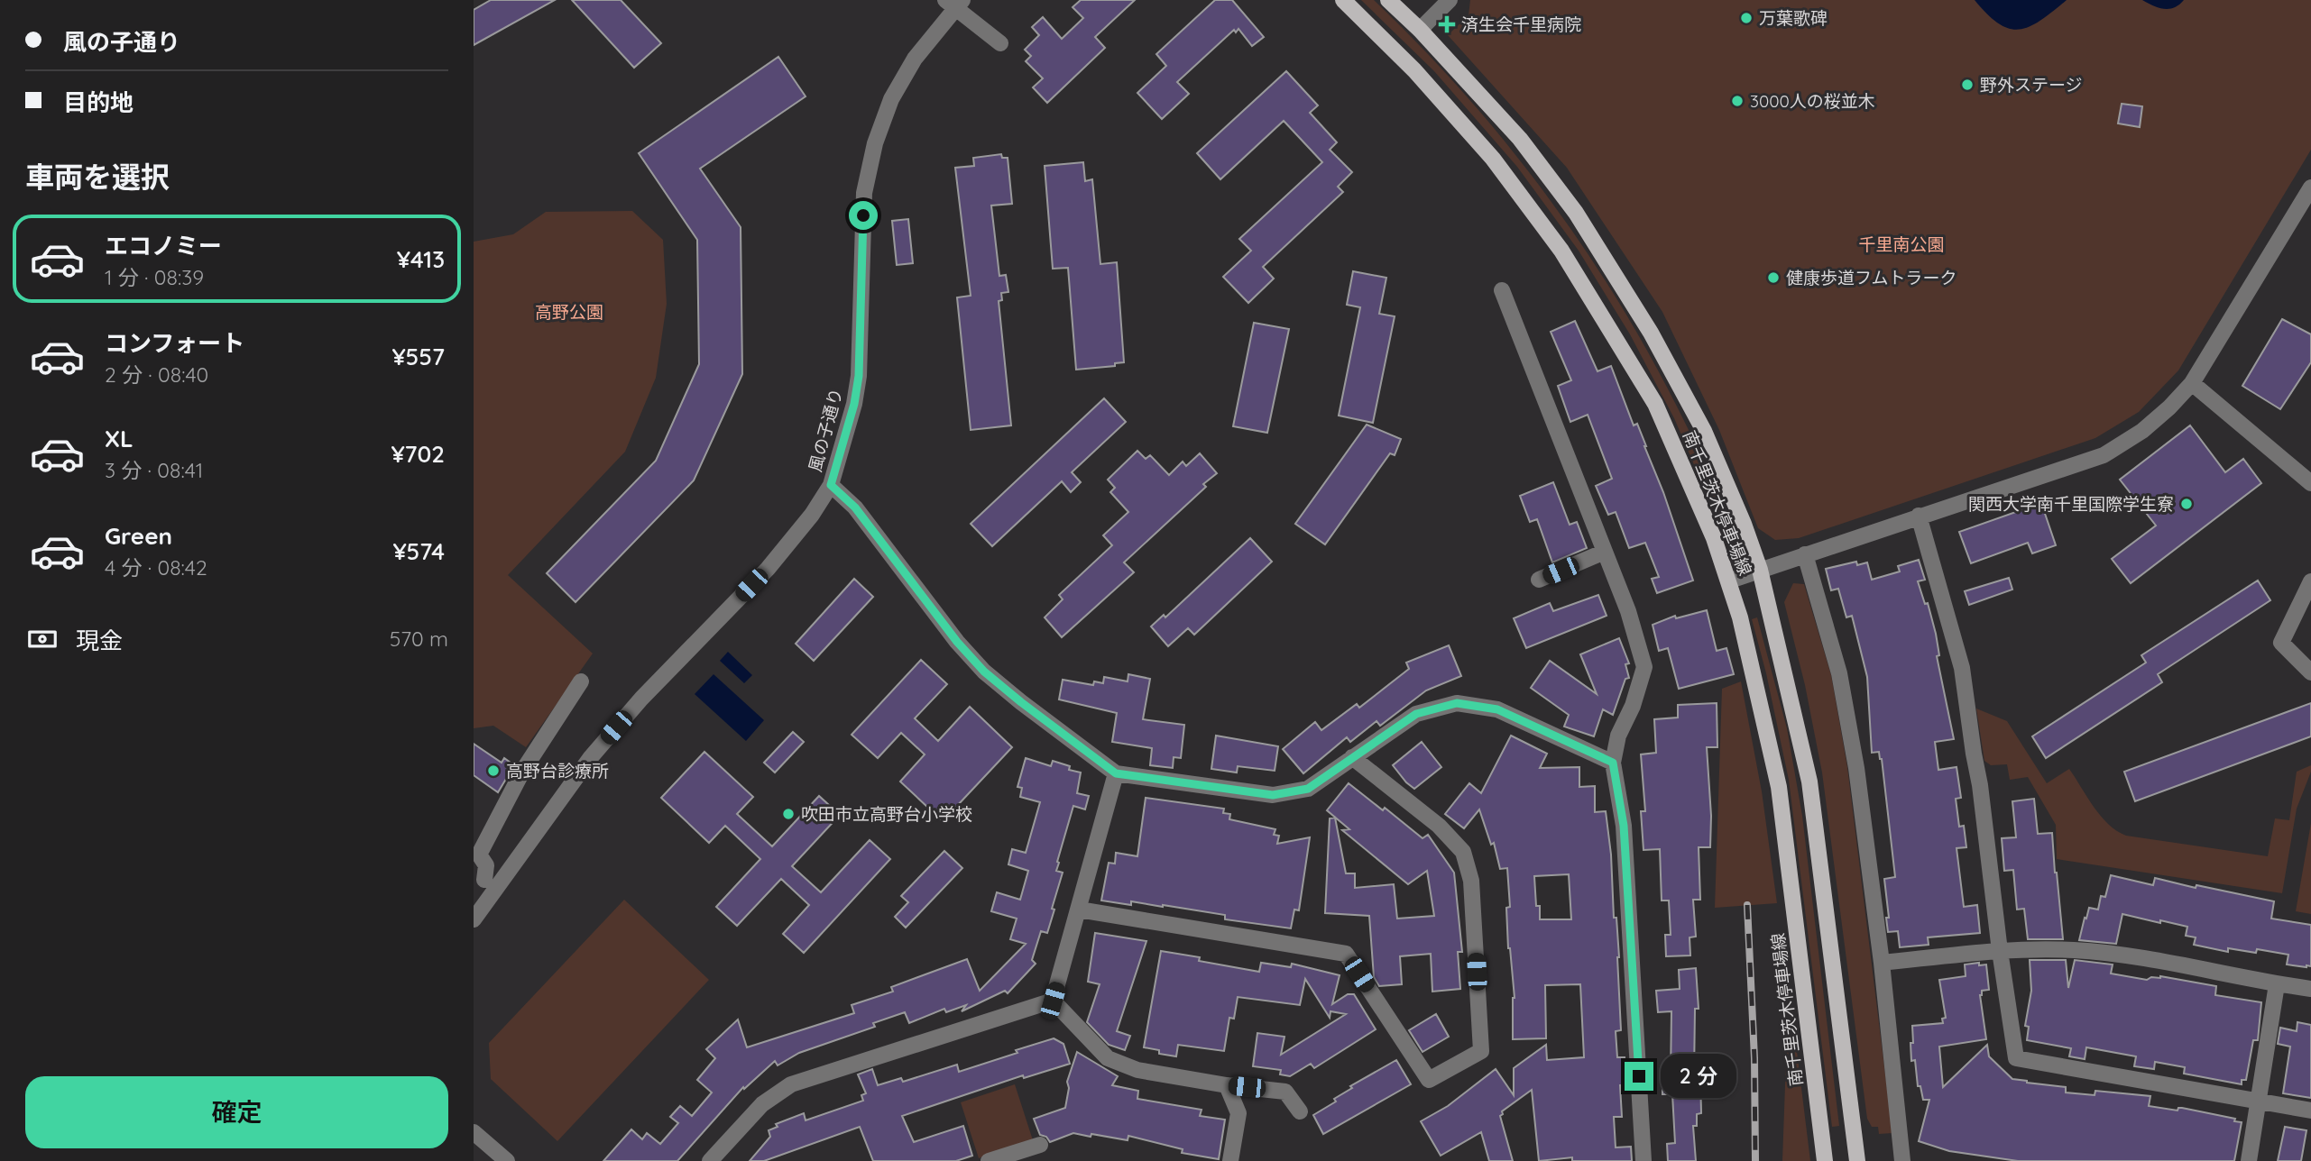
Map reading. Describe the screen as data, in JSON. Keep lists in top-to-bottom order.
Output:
{
  "streets": {
    "main road": ["南千里茨木停車場線"],
    "street": ["風の子通り"]
  },
  "parks": ["千里南公園", "高野公園"],
  "places": {
    "other": [
      "万葉歌碑",
      "野外ステージ",
      "3000人の桜並木",
      "健康歩道フムトラーク",
      "関西大学南千里国際学生寮",
      "高野台診療所",
      "吹田市立高野台小学校"
    ],
    "health": ["済生会千里病院"]
  },
  "page": {
    "banner": ["風の子通り", "目的地"],
    "heading": "車両を選択",
    "list": [
      {
        "name": "エコノミー",
        "note": "1 分 · 08:39",
        "value": "¥413"
      },
      {
        "name": "コンフォート",
        "note": "2 分 · 08:40",
        "value": "¥557"
      },
      {
        "name": "XL",
        "note": "3 分 · 08:41",
        "value": "¥702"
      },
      {
        "name": "Green",
        "note": "4 分 · 08:42",
        "value": "¥574"
      }
    ],
    "pay": ["現金", "570 m"],
    "bubble": "2 分",
    "buttons": "確定"
  }
}
